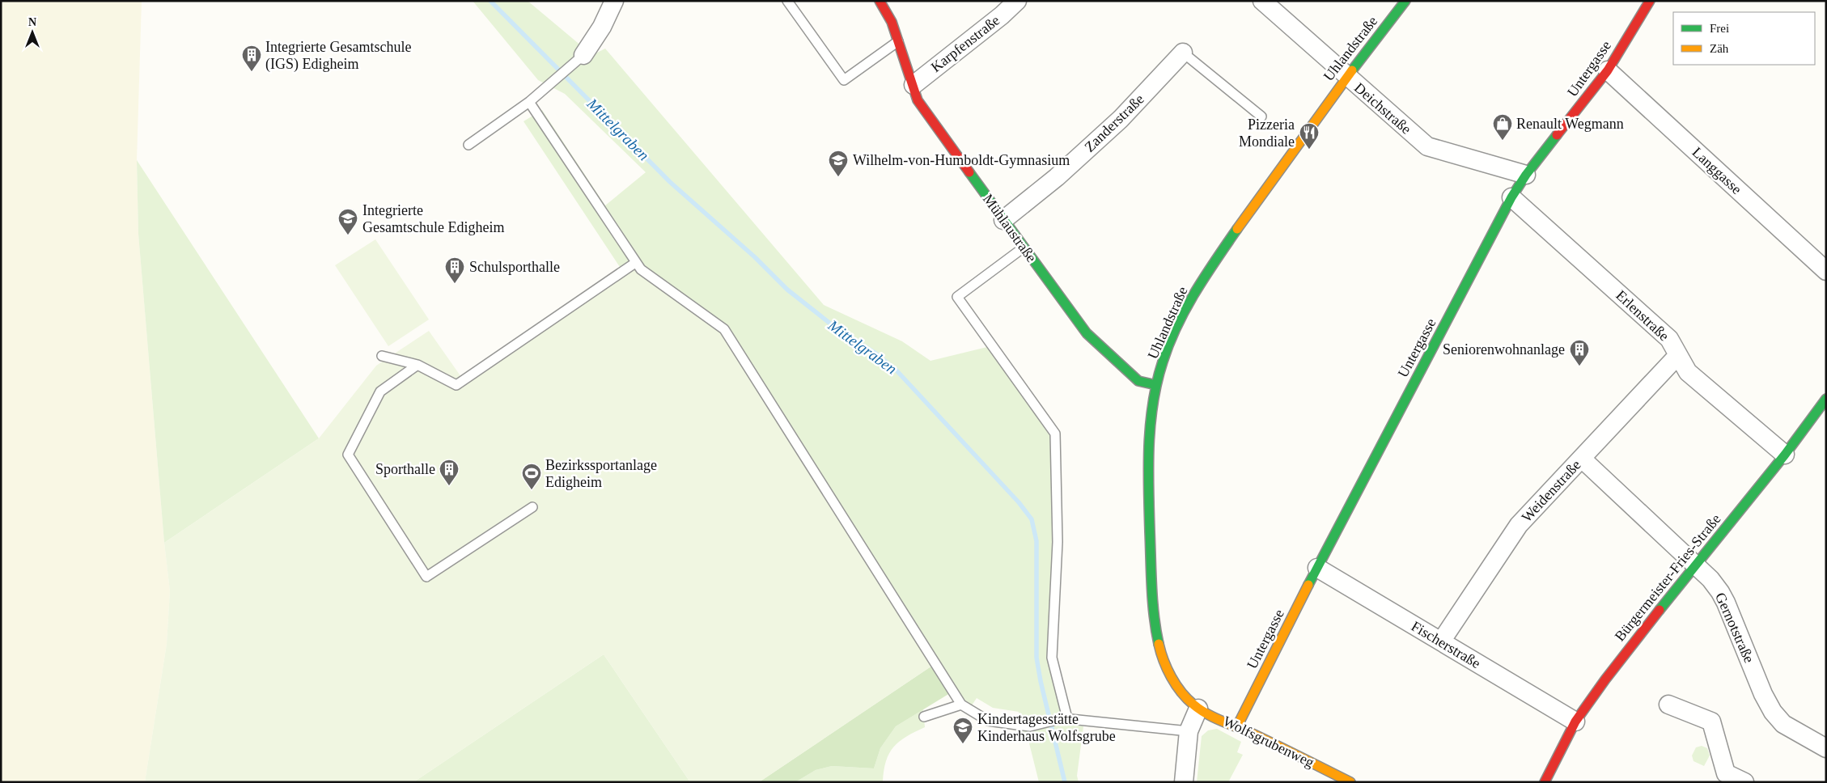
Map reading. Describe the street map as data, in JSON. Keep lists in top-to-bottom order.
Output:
{
  "streets": {
    "street": [
      "Karpfenstraße",
      "Uhlandstraße",
      "Untergasse",
      "Deichstraße",
      "Zanderstraße",
      "Langgasse",
      "Mühlaustraße",
      "Erlenstraße",
      "Weidenstraße",
      "Bürgermeister-Fries-Straße",
      "Gernotstraße",
      "Fischerstraße",
      "Wolfsgrubenweg"
    ]
  },
  "crossings": [
    ["Karpfenstraße", "Mühlaustraße"],
    ["Uhlandstraße", "Deichstraße"],
    ["Uhlandstraße", "Mühlaustraße"],
    ["Uhlandstraße", "Wolfsgrubenweg"],
    ["Untergasse", "Deichstraße"],
    ["Untergasse", "Langgasse"],
    ["Untergasse", "Erlenstraße"],
    ["Untergasse", "Fischerstraße"],
    ["Untergasse", "Wolfsgrubenweg"],
    ["Zanderstraße", "Mühlaustraße"],
    ["Erlenstraße", "Weidenstraße"],
    ["Erlenstraße", "Bürgermeister-Fries-Straße"],
    ["Weidenstraße", "Gernotstraße"],
    ["Weidenstraße", "Fischerstraße"],
    ["Bürgermeister-Fries-Straße", "Gernotstraße"],
    ["Bürgermeister-Fries-Straße", "Fischerstraße"]
  ],
  "water": ["Mittelgraben"],
  "places": {
    "building": [
      "Integrierte Gesamtschule (IGS) Edigheim",
      "Schulsporthalle",
      "Seniorenwohnanlage",
      "Sporthalle"
    ],
    "shop": ["Renault Wegmann"],
    "restaurant": ["Pizzeria Mondiale"],
    "school or university": ["Wilhelm-von-Humboldt-Gymnasium", "Integrierte Gesamtschule Edigheim", "Kindertagesstätte Kinderhaus Wolfsgrube"],
    "sports": ["Bezirkssportanlage Edigheim"]
  },
  "legend": ["Frei", "Zäh"],
  "north": "top"
}
